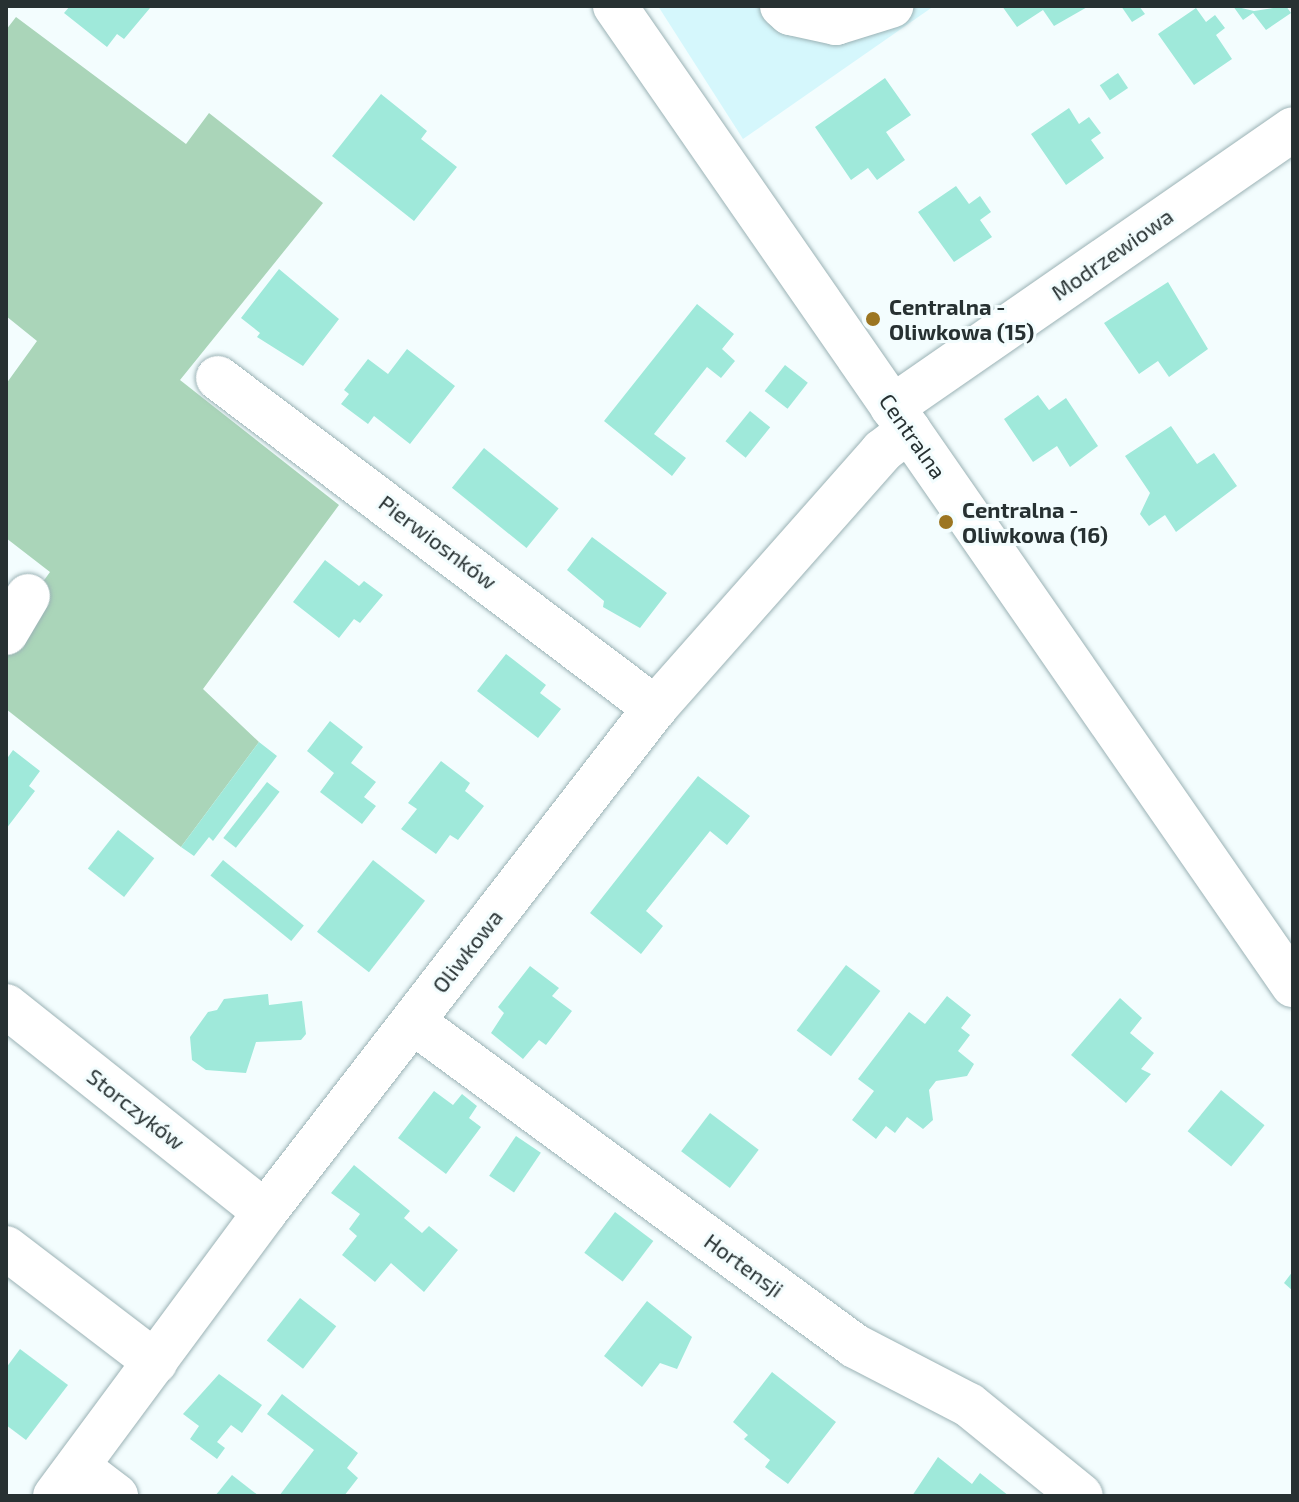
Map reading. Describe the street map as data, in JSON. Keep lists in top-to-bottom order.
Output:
{
  "streets": {
    "street": [
      "Modrzewiowa",
      "Centralna",
      "Pierwiosnków",
      "Oliwkowa",
      "Storczyków",
      "Hortensji"
    ]
  },
  "crossings": [
    ["Modrzewiowa", "Centralna"],
    ["Modrzewiowa", "Oliwkowa"],
    ["Centralna", "Oliwkowa"],
    ["Pierwiosnków", "Oliwkowa"],
    ["Oliwkowa", "Storczyków"],
    ["Oliwkowa", "Hortensji"]
  ],
  "places": ["Centralna - Oliwkowa (15)", "Centralna - Oliwkowa (16)"]
}
